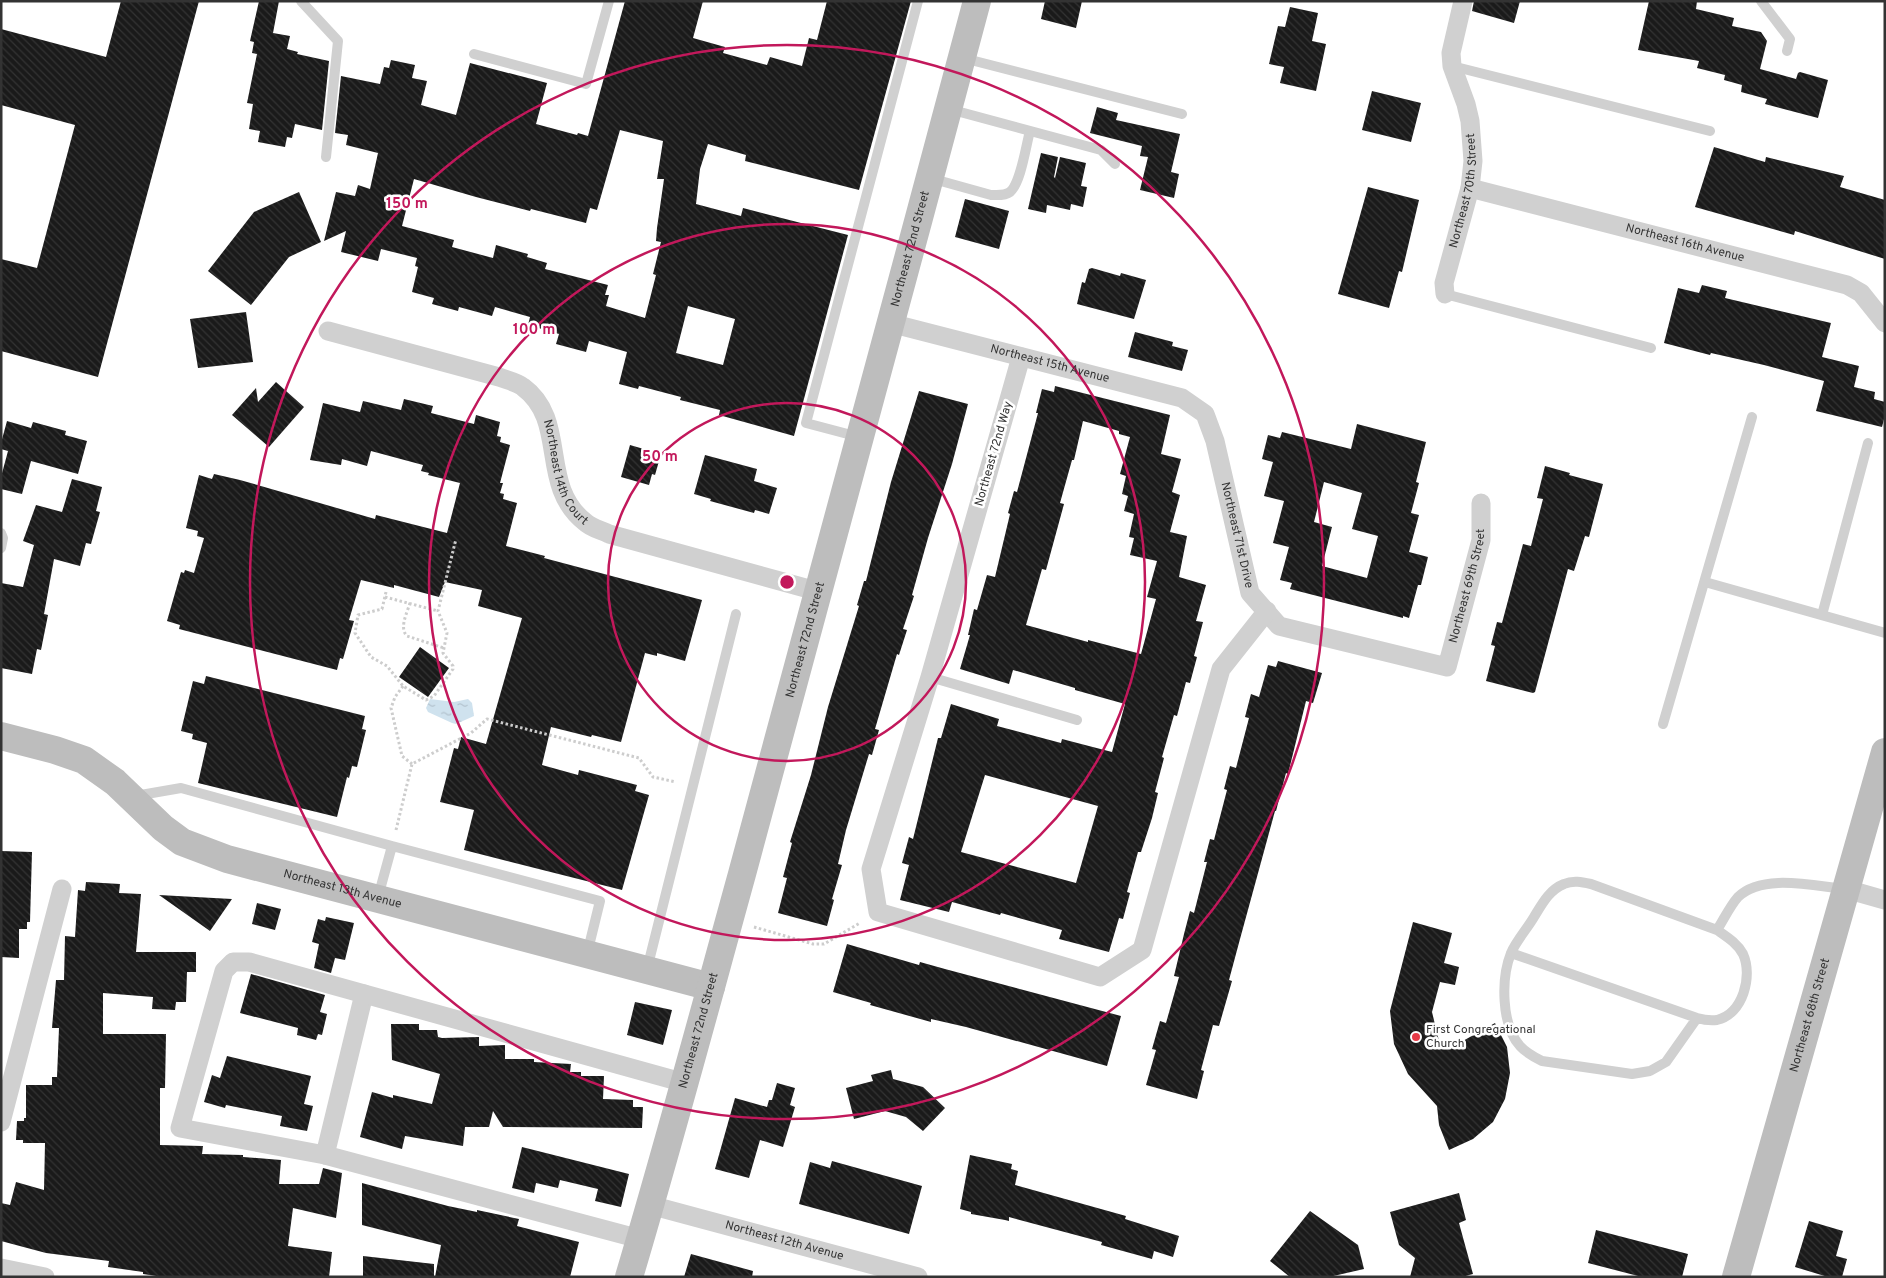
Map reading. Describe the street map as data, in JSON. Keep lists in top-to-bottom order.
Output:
{
  "streets": {
    "street": [
      "Northeast 70th Street",
      "Northeast 16th Avenue",
      "Northeast 72nd Street",
      "Northeast 15th Avenue",
      "Northeast 72nd Way",
      "Northeast 14th Court",
      "Northeast 71st Drive",
      "Northeast 69th Street",
      "Northeast 13th Avenue",
      "Northeast 68th Street",
      "Northeast 12th Avenue"
    ]
  },
  "crossings": [
    ["Northeast 70th Street", "Northeast 16th Avenue"],
    ["Northeast 72nd Street", "Northeast 15th Avenue"],
    ["Northeast 72nd Street", "Northeast 14th Court"],
    ["Northeast 72nd Street", "Northeast 13th Avenue"],
    ["Northeast 72nd Street", "Northeast 12th Avenue"],
    ["Northeast 15th Avenue", "Northeast 72nd Way"],
    ["Northeast 15th Avenue", "Northeast 71st Drive"],
    ["Northeast 71st Drive", "Northeast 69th Street"]
  ],
  "places": ["First Congregational Church"],
  "rings": ["150 m", "100 m", "50 m"]
}
